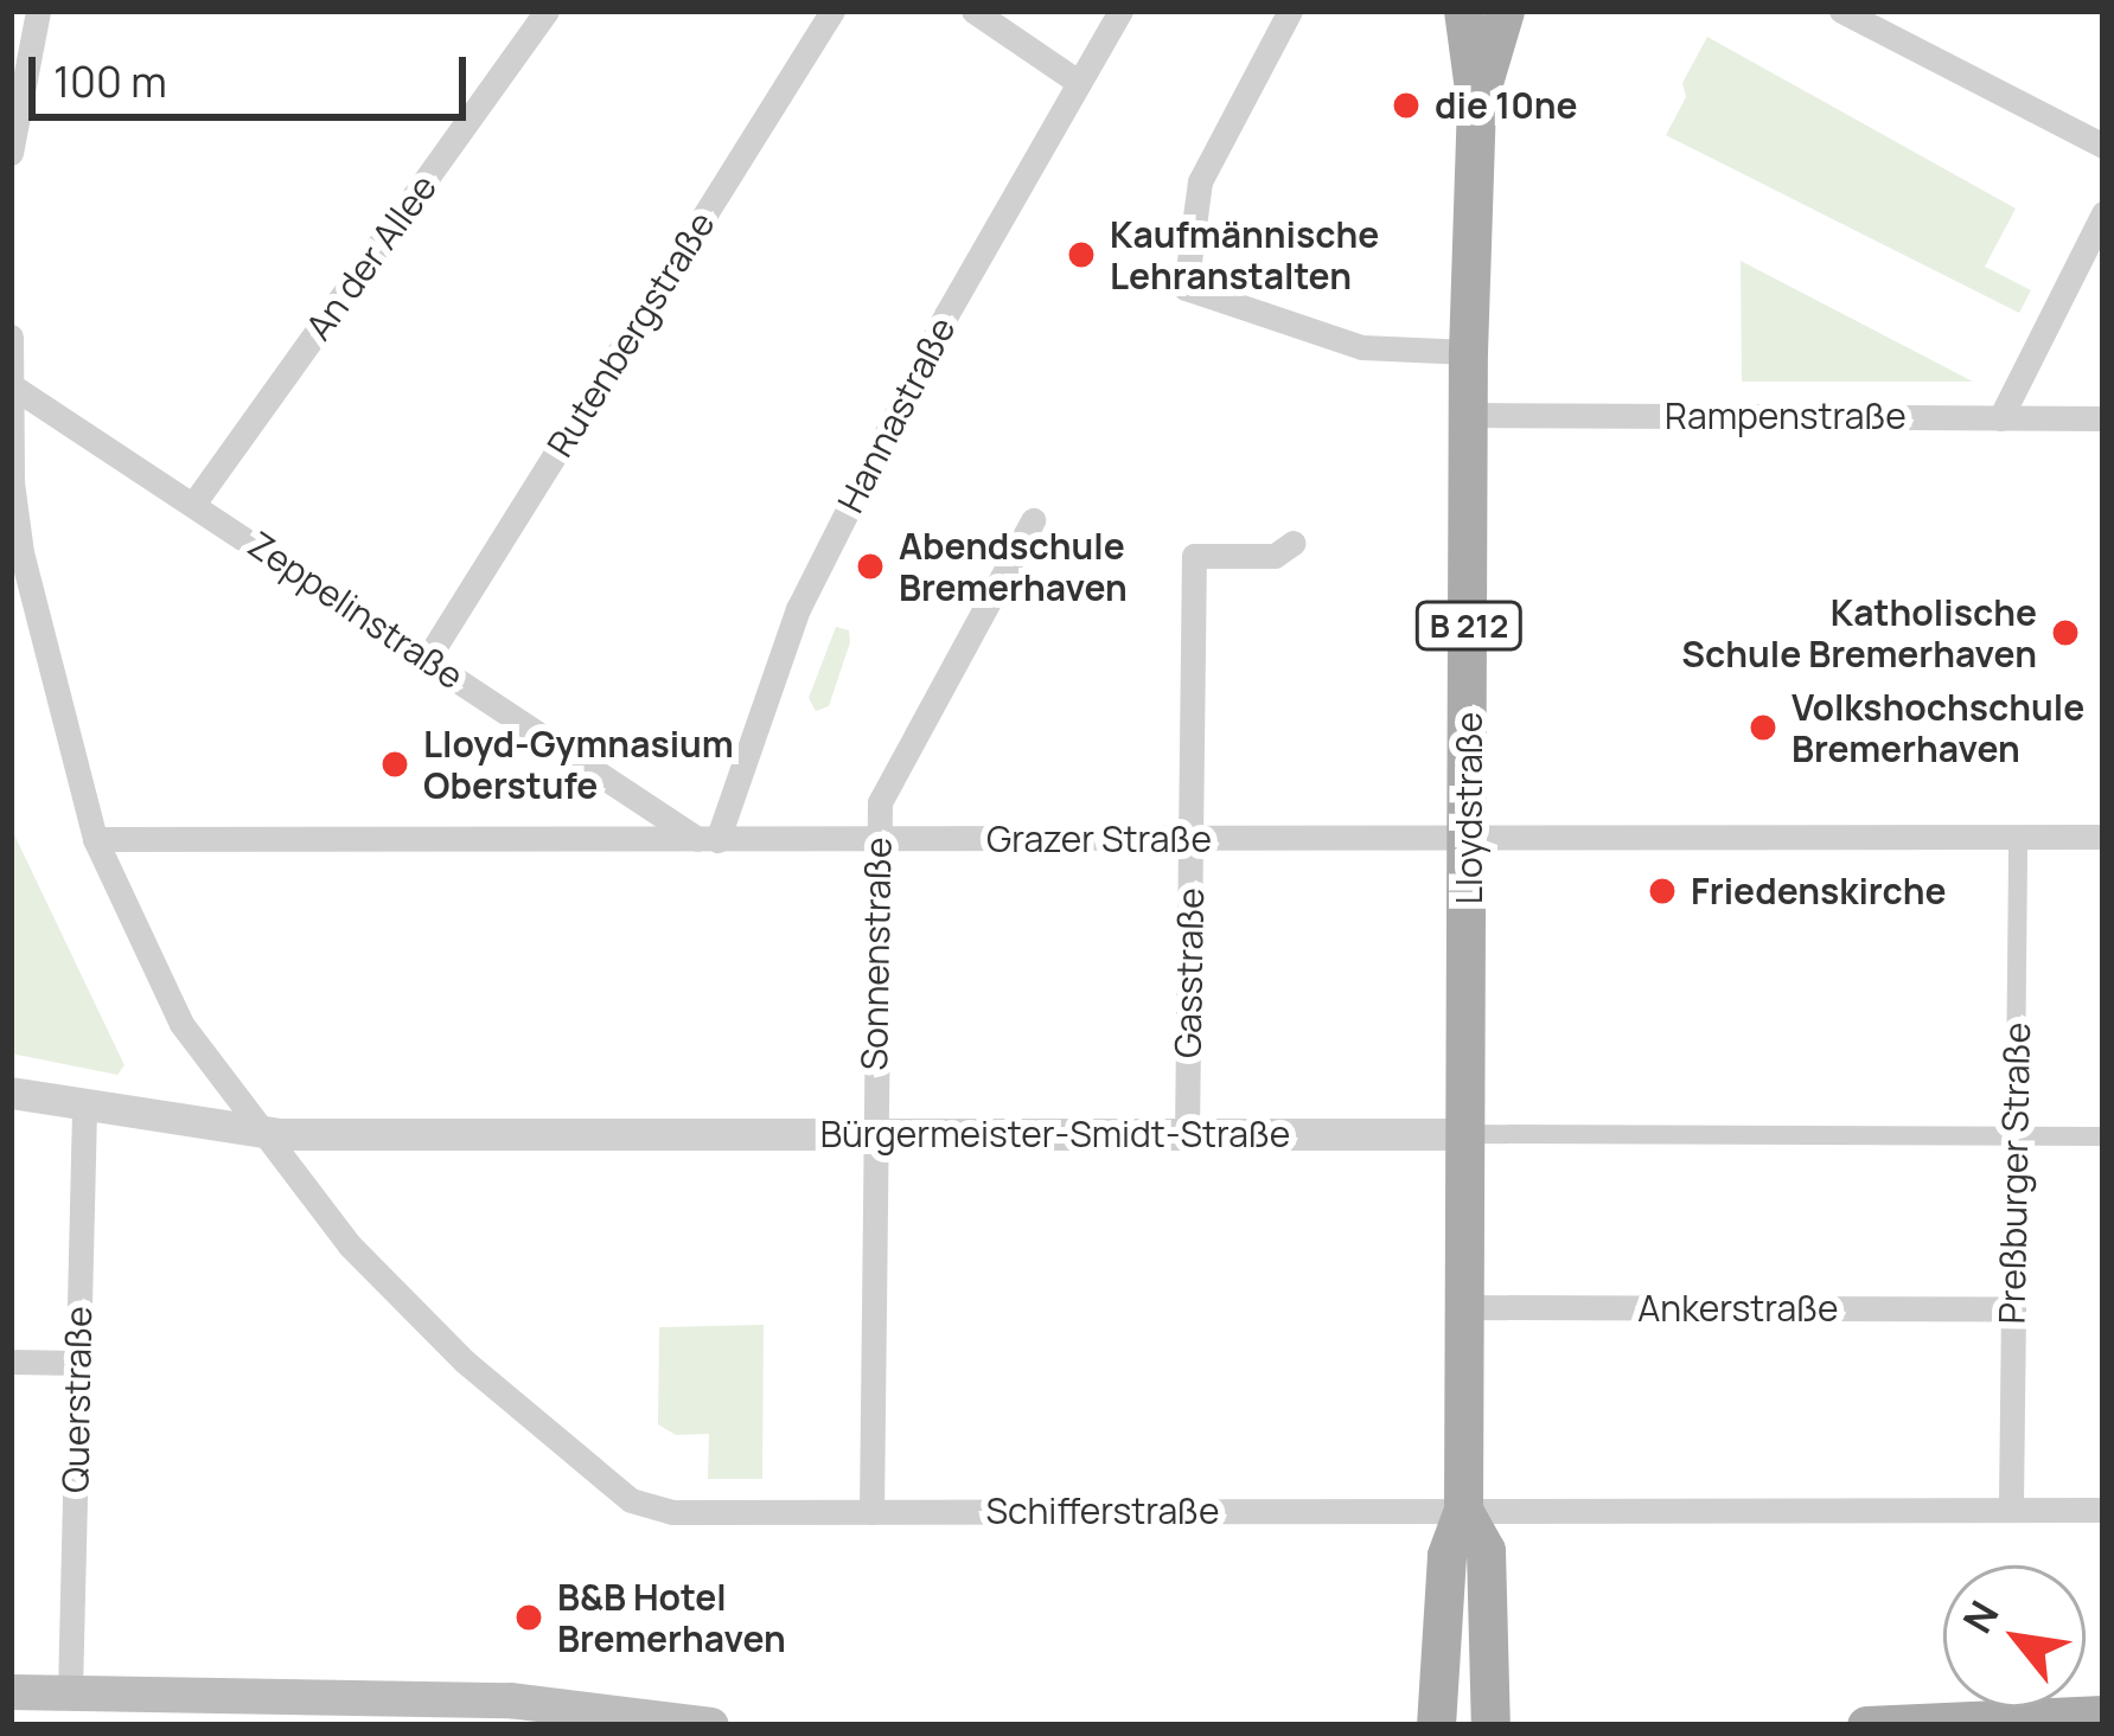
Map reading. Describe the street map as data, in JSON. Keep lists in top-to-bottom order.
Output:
{
  "streets": {
    "main road": ["B 212", "Lloydstraße"],
    "street": [
      "An der Allee",
      "Rutenbergstraße",
      "Hannastraße",
      "Rampenstraße",
      "Zeppelinstraße",
      "Grazer Straße",
      "Sonnenstraße",
      "Gasstraße",
      "Bürgermeister-Smidt-Straße",
      "Preßburger Straße",
      "Ankerstraße",
      "Querstraße",
      "Schifferstraße"
    ]
  },
  "crossings": [
    ["An der Allee", "Zeppelinstraße"],
    ["Rutenbergstraße", "Zeppelinstraße"],
    ["Hannastraße", "Zeppelinstraße"],
    ["Hannastraße", "Grazer Straße"],
    ["Rampenstraße", "Lloydstraße"],
    ["Zeppelinstraße", "Grazer Straße"],
    ["Zeppelinstraße", "Schifferstraße"],
    ["Lloydstraße", "Grazer Straße"],
    ["Lloydstraße", "Bürgermeister-Smidt-Straße"],
    ["Lloydstraße", "Ankerstraße"],
    ["Lloydstraße", "Schifferstraße"],
    ["Grazer Straße", "Sonnenstraße"],
    ["Grazer Straße", "Gasstraße"],
    ["Grazer Straße", "Preßburger Straße"],
    ["Grazer Straße", "Schifferstraße"],
    ["Sonnenstraße", "Bürgermeister-Smidt-Straße"],
    ["Sonnenstraße", "Schifferstraße"],
    ["Gasstraße", "Bürgermeister-Smidt-Straße"],
    ["Bürgermeister-Smidt-Straße", "Preßburger Straße"],
    ["Bürgermeister-Smidt-Straße", "Querstraße"],
    ["Bürgermeister-Smidt-Straße", "Schifferstraße"],
    ["Preßburger Straße", "Ankerstraße"],
    ["Preßburger Straße", "Schifferstraße"]
  ],
  "places": [
    "die 10ne",
    "Kaufmännische Lehranstalten",
    "Abendschule Bremerhaven",
    "Katholische Schule Bremerhaven",
    "Volkshochschule Bremerhaven",
    "Lloyd-Gymnasium Oberstufe",
    "Friedenskirche",
    "B&B Hotel Bremerhaven"
  ],
  "scale_bar": "100 m",
  "north": "top left"
}
